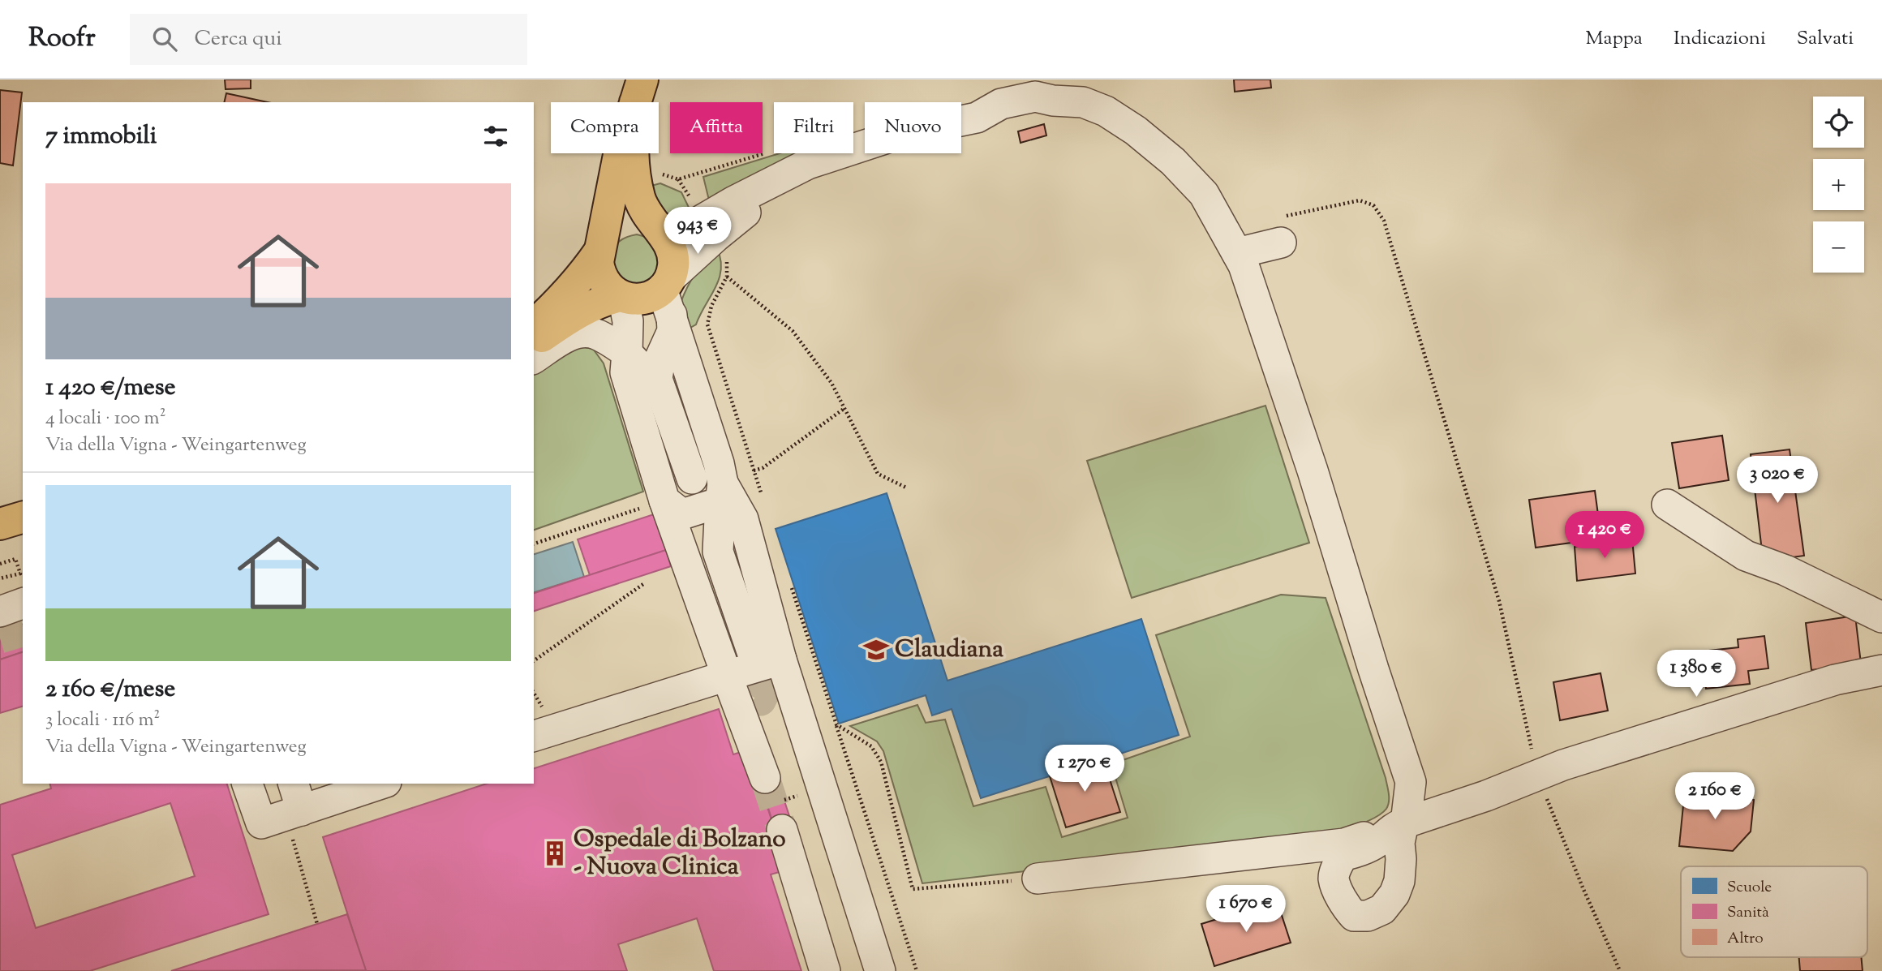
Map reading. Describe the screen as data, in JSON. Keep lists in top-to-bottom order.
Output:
{
  "places": {
    "school or university": ["Claudiana"],
    "building": ["Ospedale di Bolzano - Nuova Clinica"]
  },
  "legend": ["Scuole", "Sanità", "Altro"],
  "page": {
    "header": "Roofr",
    "search": "Cerca qui",
    "nav": ["Mappa", "Indicazioni", "Salvati"],
    "map_buttons": ["+", "−"],
    "chip": [
      "Compra",
      "Affitta",
      "Filtri",
      "Nuovo"
    ],
    "heading": "7 immobili",
    "list": [
      {
        "name": "1 420 €/mese",
        "note": "4 locali · 100 m² · Via della Vigna - Weingartenweg"
      },
      {
        "name": "2 160 €/mese",
        "note": "3 locali · 116 m² · Via della Vigna - Weingartenweg"
      }
    ],
    "price": [
      "943 €",
      "3 020 €",
      "1 420 €",
      "1 380 €",
      "1 270 €",
      "2 160 €",
      "1 670 €"
    ]
  }
}
